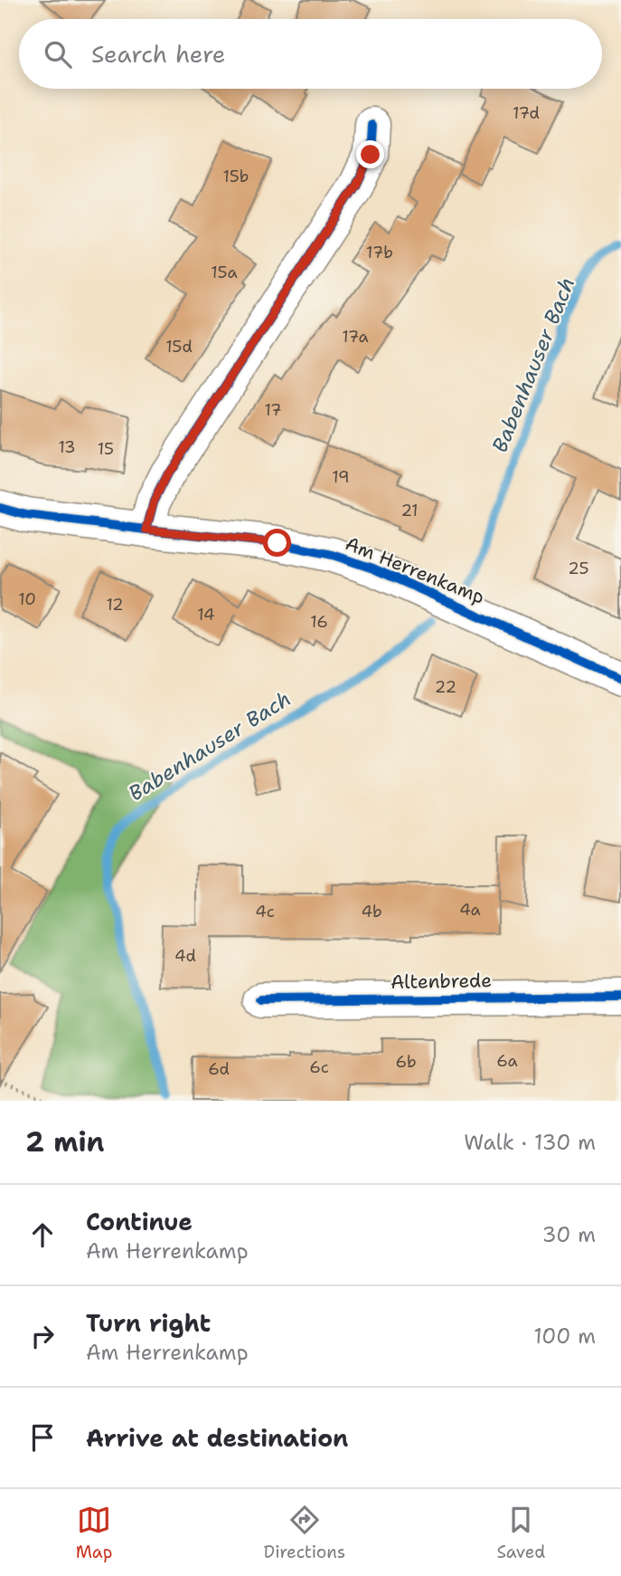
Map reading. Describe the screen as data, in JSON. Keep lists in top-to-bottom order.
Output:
{
  "streets": {
    "street": ["Am Herrenkamp", "Altenbrede"]
  },
  "water": ["Babenhauser Bach"],
  "house_numbers": [
    "17d",
    "15b",
    "17b",
    "15a",
    "17a",
    "15d",
    "17",
    "13",
    "15",
    "19",
    "21",
    "25",
    "10",
    "12",
    "14",
    "16",
    "22",
    "4a",
    "4c",
    "4b",
    "4d",
    "6a",
    "6b",
    "6c",
    "6d"
  ],
  "page": {
    "search": "Search here",
    "heading": ["2 min", "Walk · 130 m"],
    "list": [
      ["Continue", "Am Herrenkamp", "30 m"],
      ["Turn right", "Am Herrenkamp", "100 m"],
      "Arrive at destination"
    ],
    "nav": ["Map", "Directions", "Saved"]
  }
}
